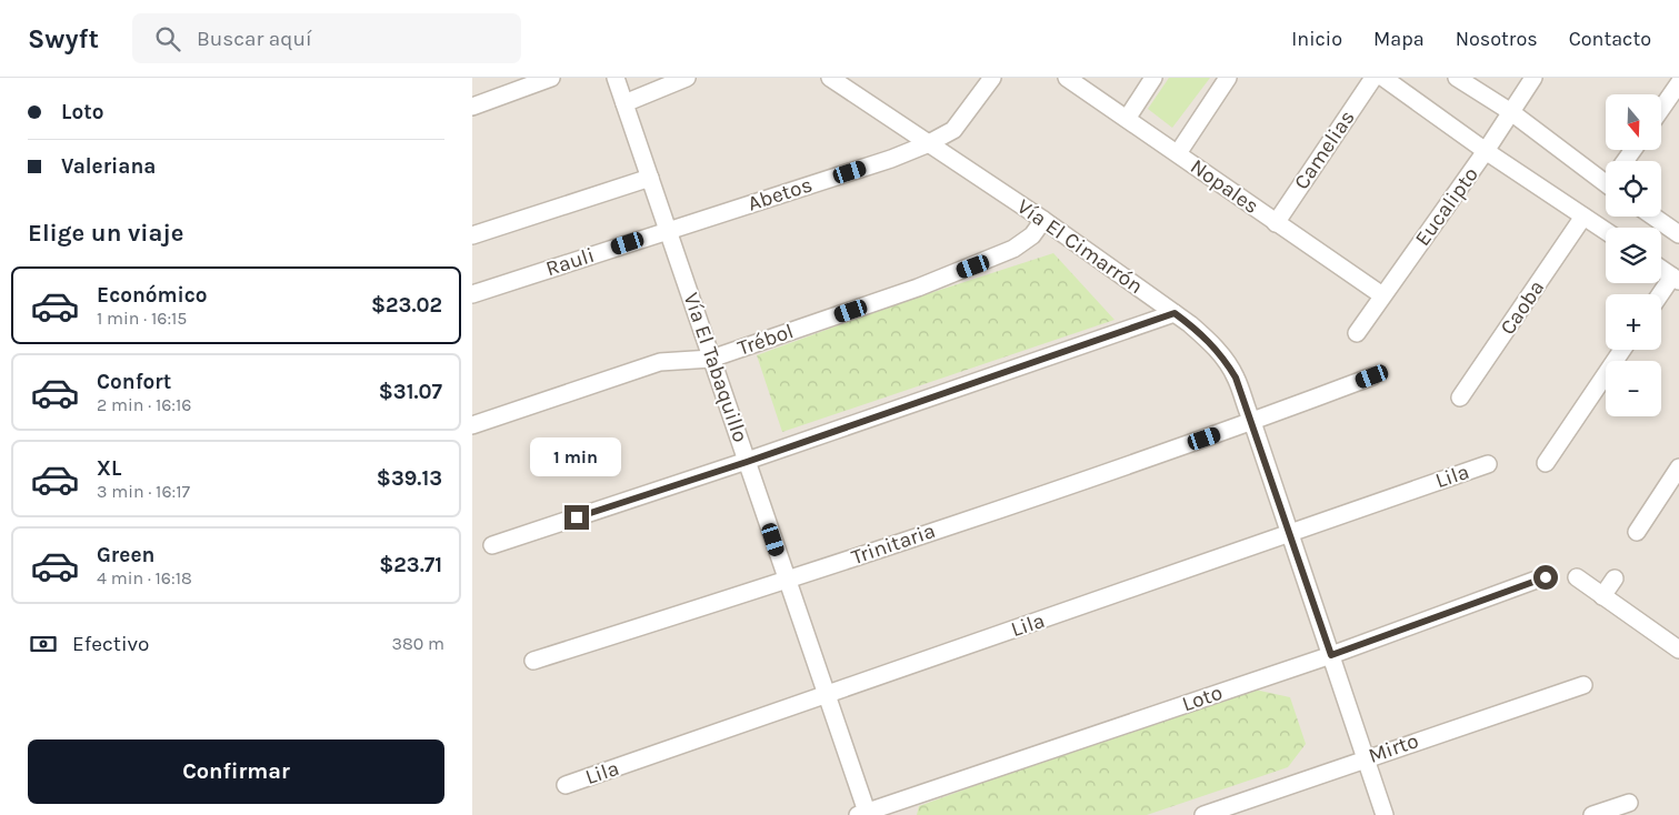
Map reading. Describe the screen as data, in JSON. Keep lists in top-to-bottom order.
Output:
{
  "streets": {
    "street": [
      "Camelias",
      "Nopales",
      "Abetos",
      "Eucalipto",
      "Vía El Cimarrón",
      "Rauli",
      "Caoba",
      "Trébol",
      "Vía El Tabaquillo",
      "Lila",
      "Trinitaria",
      "Loto",
      "Mirto"
    ]
  },
  "crossings": [
    ["Camelias", "Nopales"],
    ["Nopales", "Eucalipto"],
    ["Abetos", "Vía El Cimarrón"],
    ["Abetos", "Rauli"],
    ["Abetos", "Vía El Tabaquillo"],
    ["Vía El Cimarrón", "Trébol"],
    ["Vía El Cimarrón", "Lila"],
    ["Vía El Cimarrón", "Trinitaria"],
    ["Vía El Cimarrón", "Loto"],
    ["Vía El Cimarrón", "Mirto"],
    ["Rauli", "Vía El Tabaquillo"],
    ["Trébol", "Vía El Tabaquillo"],
    ["Vía El Tabaquillo", "Lila"],
    ["Vía El Tabaquillo", "Trinitaria"],
    ["Vía El Tabaquillo", "Loto"]
  ],
  "north": "bottom",
  "page": {
    "header": "Swyft",
    "search": "Buscar aquí",
    "nav": [
      "Inicio",
      "Mapa",
      "Nosotros",
      "Contacto"
    ],
    "banner": ["Loto", "Valeriana"],
    "map_buttons": ["+", "−"],
    "heading": "Elige un viaje",
    "list": [
      {
        "name": "Económico",
        "note": "1 min · 16:15",
        "value": "$23.02"
      },
      {
        "name": "Confort",
        "note": "2 min · 16:16",
        "value": "$31.07"
      },
      {
        "name": "XL",
        "note": "3 min · 16:17",
        "value": "$39.13"
      },
      {
        "name": "Green",
        "note": "4 min · 16:18",
        "value": "$23.71"
      }
    ],
    "bubble": "1 min",
    "pay": ["Efectivo", "380 m"],
    "buttons": "Confirmar"
  }
}
